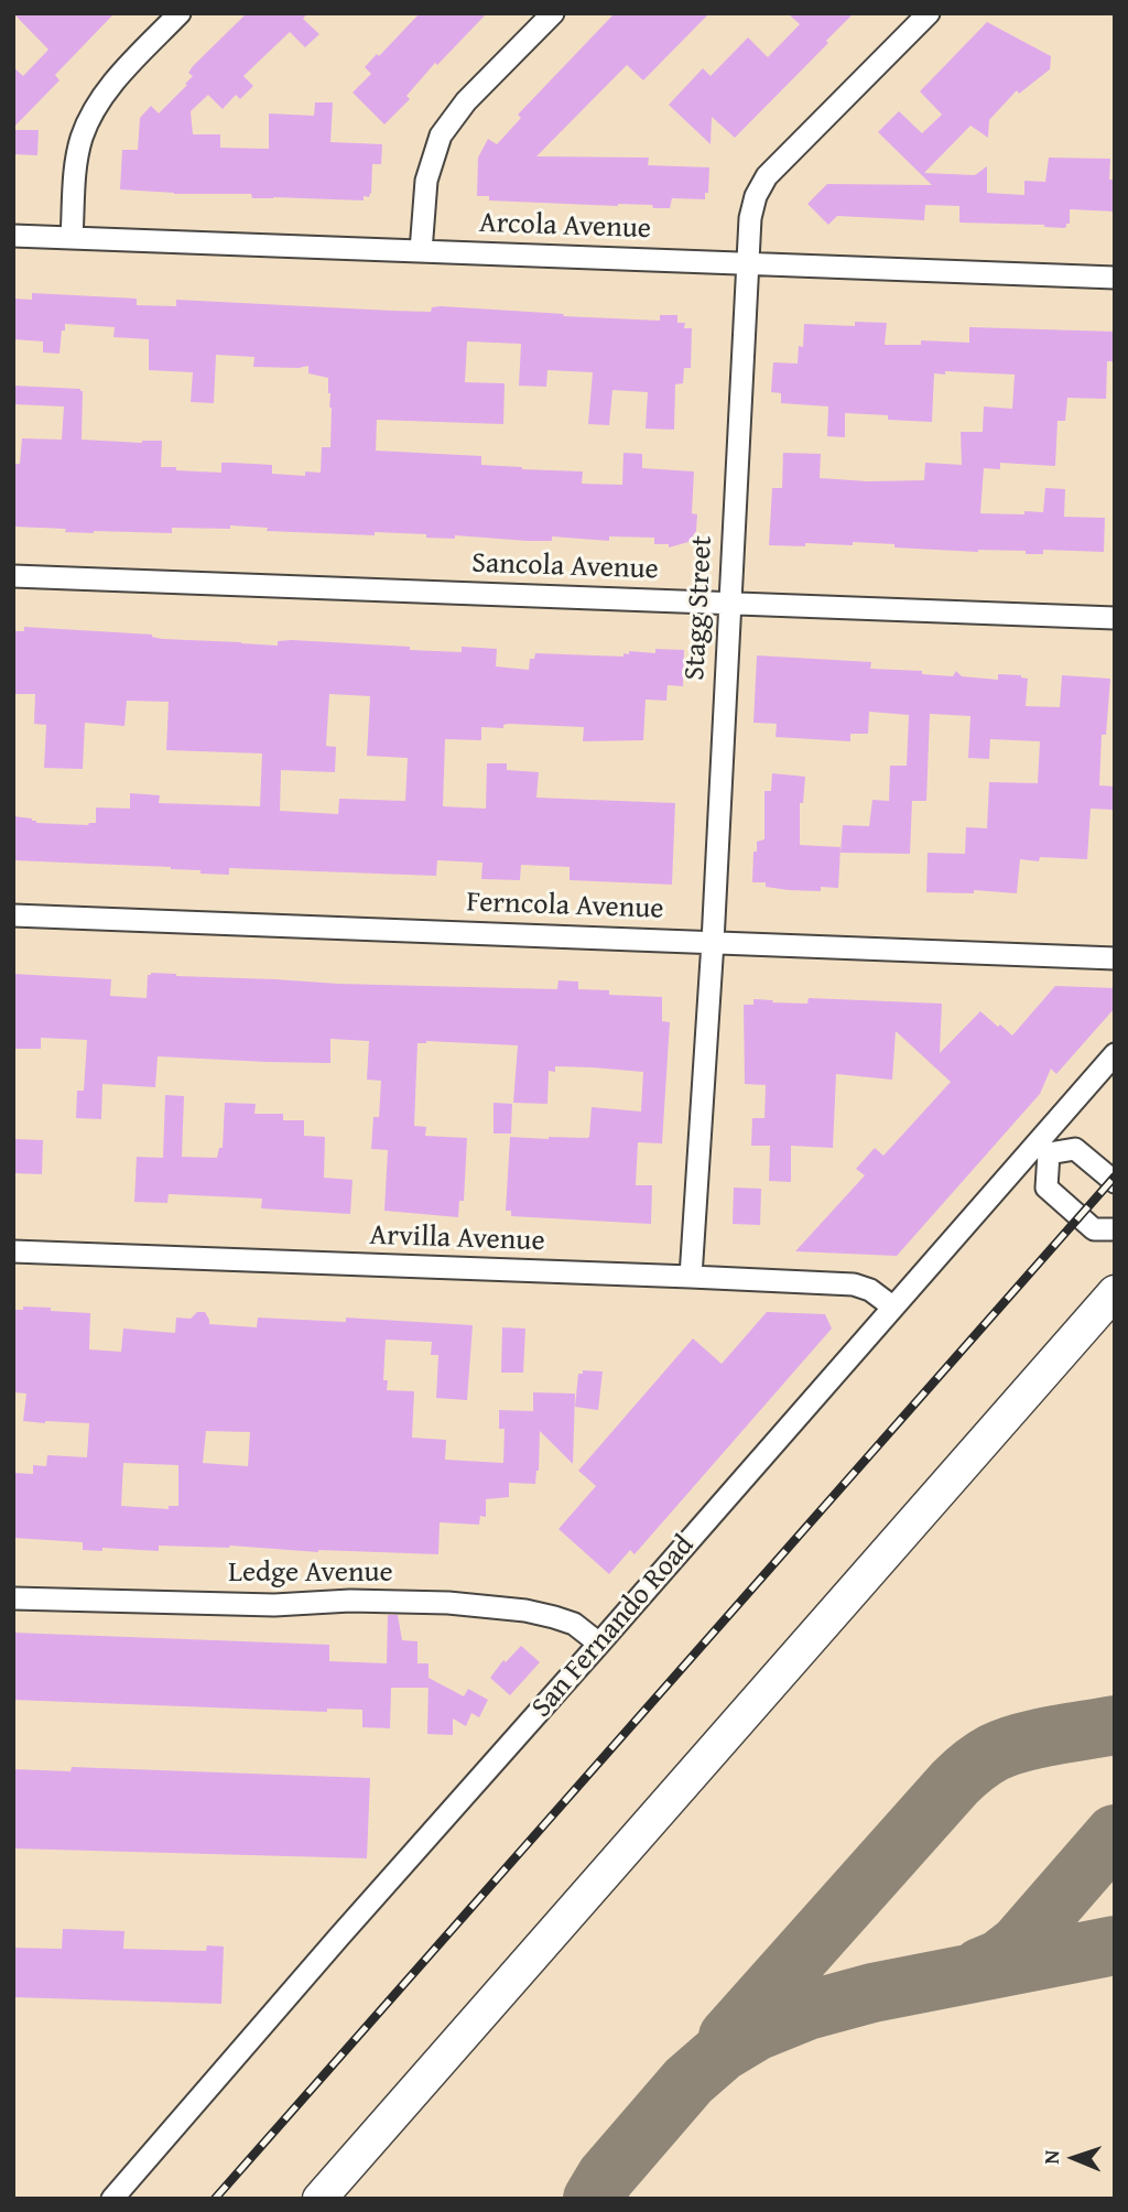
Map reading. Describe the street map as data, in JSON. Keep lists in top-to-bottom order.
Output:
{
  "streets": {
    "street": [
      "Arcola Avenue",
      "Sancola Avenue",
      "Stagg Street",
      "Ferncola Avenue",
      "Arvilla Avenue",
      "Ledge Avenue",
      "San Fernando Road"
    ]
  },
  "crossings": [
    ["Arcola Avenue", "Stagg Street"],
    ["Sancola Avenue", "Stagg Street"],
    ["Stagg Street", "Ferncola Avenue"],
    ["Stagg Street", "Arvilla Avenue"],
    ["Arvilla Avenue", "San Fernando Road"],
    ["Ledge Avenue", "San Fernando Road"]
  ],
  "north": "left"
}
